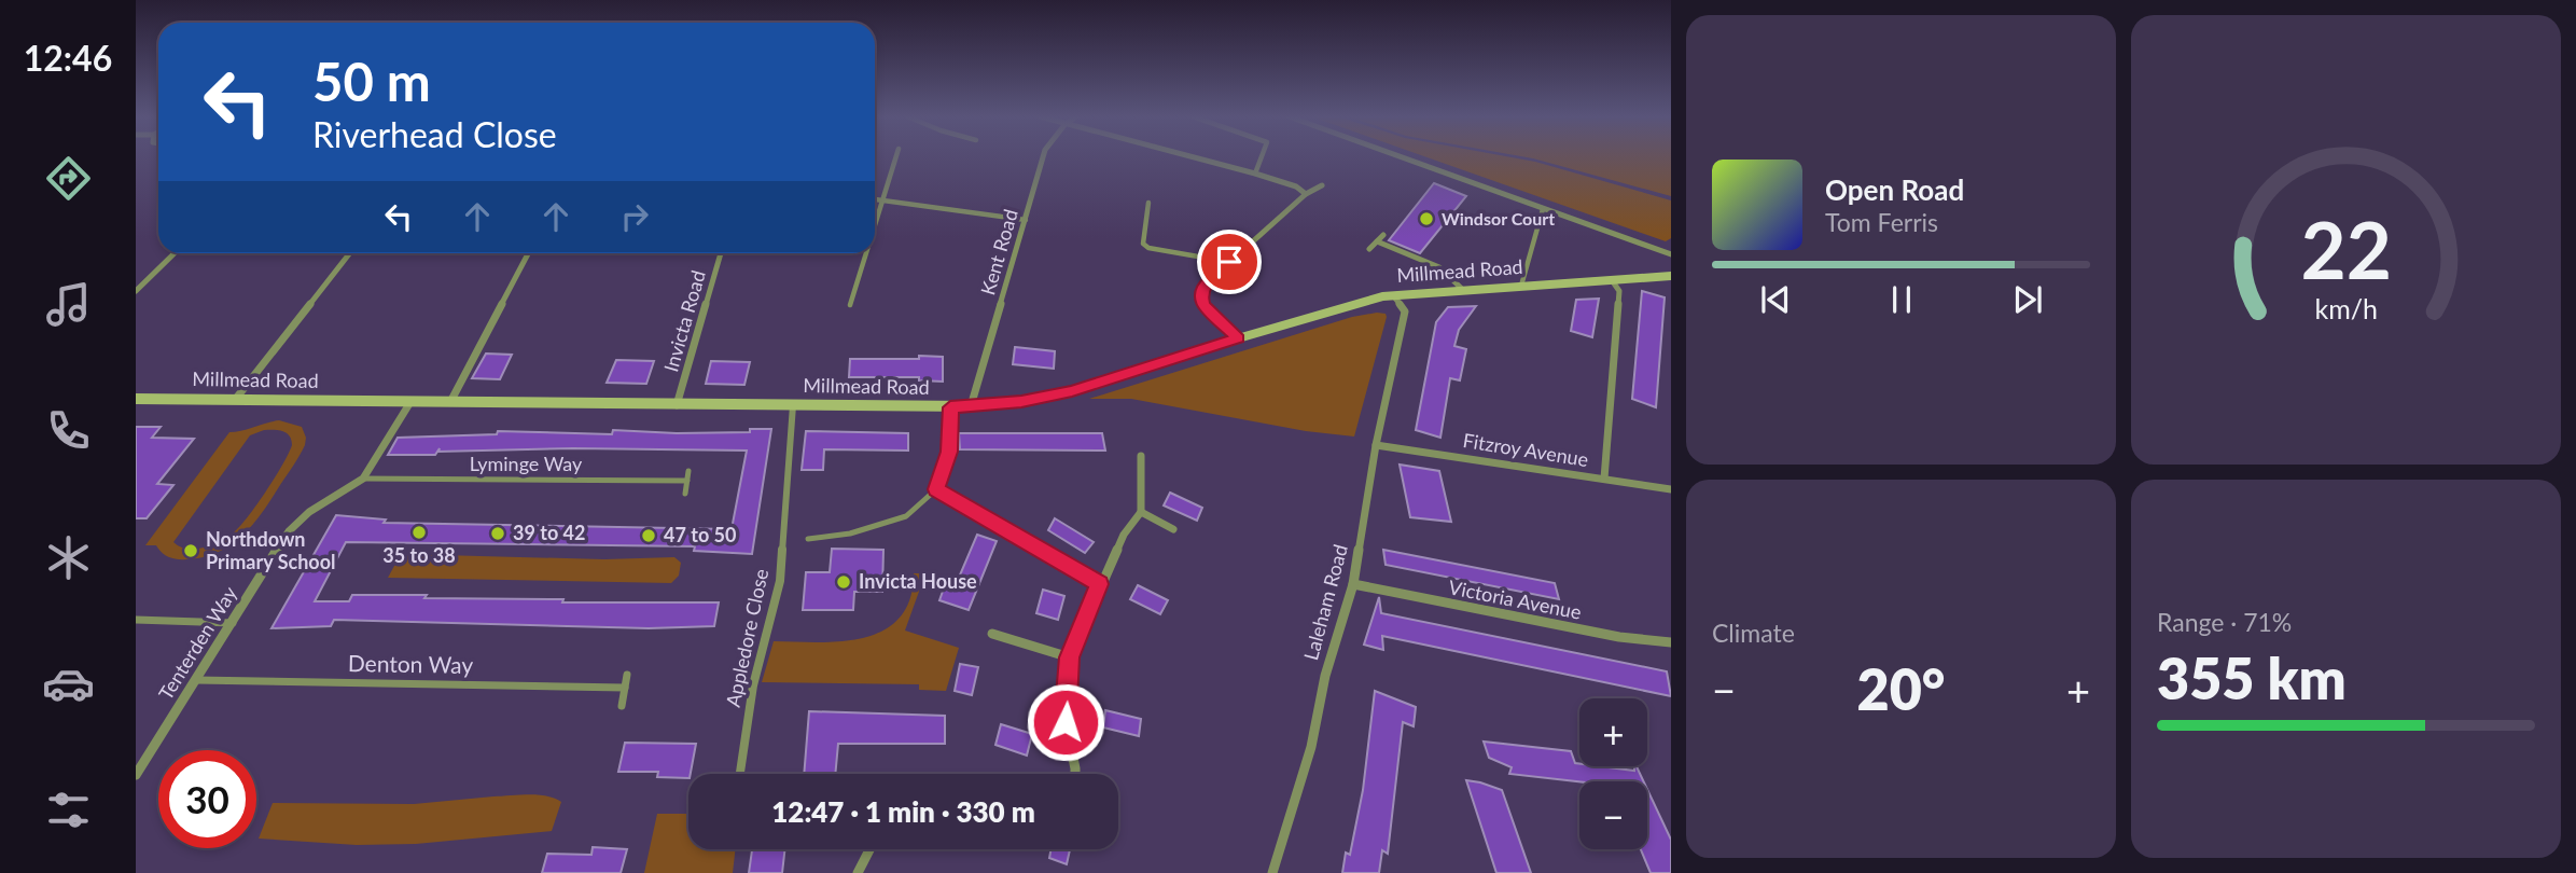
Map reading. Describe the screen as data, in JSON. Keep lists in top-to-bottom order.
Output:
{
  "streets": {
    "main road": ["Millmead Road"],
    "street": [
      "Kent Road",
      "Invicta Road",
      "Fitzroy Avenue",
      "Victoria Avenue",
      "Laleham Road",
      "Appledore Close",
      "Tenterden Way"
    ],
    "lane": ["Lyminge Way", "Denton Way"]
  },
  "crossings": [
    ["Kent Road", "Millmead Road"],
    ["Millmead Road", "Invicta Road"],
    ["Millmead Road", "Laleham Road"],
    ["Millmead Road", "Appledore Close"],
    ["Millmead Road", "Tenterden Way"],
    ["Fitzroy Avenue", "Laleham Road"],
    ["Lyminge Way", "Tenterden Way"],
    ["Victoria Avenue", "Laleham Road"],
    ["Tenterden Way", "Denton Way"]
  ],
  "places": [
    "Windsor Court",
    "35 to 38",
    "39 to 42",
    "47 to 50",
    "Northdown Primary School",
    "Invicta House"
  ],
  "page": {
    "tabs": "12:46",
    "turn": ["50 m", "Riverhead Close"],
    "song": ["Open Road", "Tom Ferris"],
    "tile": [
      "Climate",
      ["Range · 71%", "355 km"]
    ],
    "heat": ["−", "20°", "+"],
    "map_buttons": ["+", "−"],
    "limit": "30",
    "trip": "12:47 · 1 min · 330 m",
    "gauge": ["22", "km/h"]
  }
}
